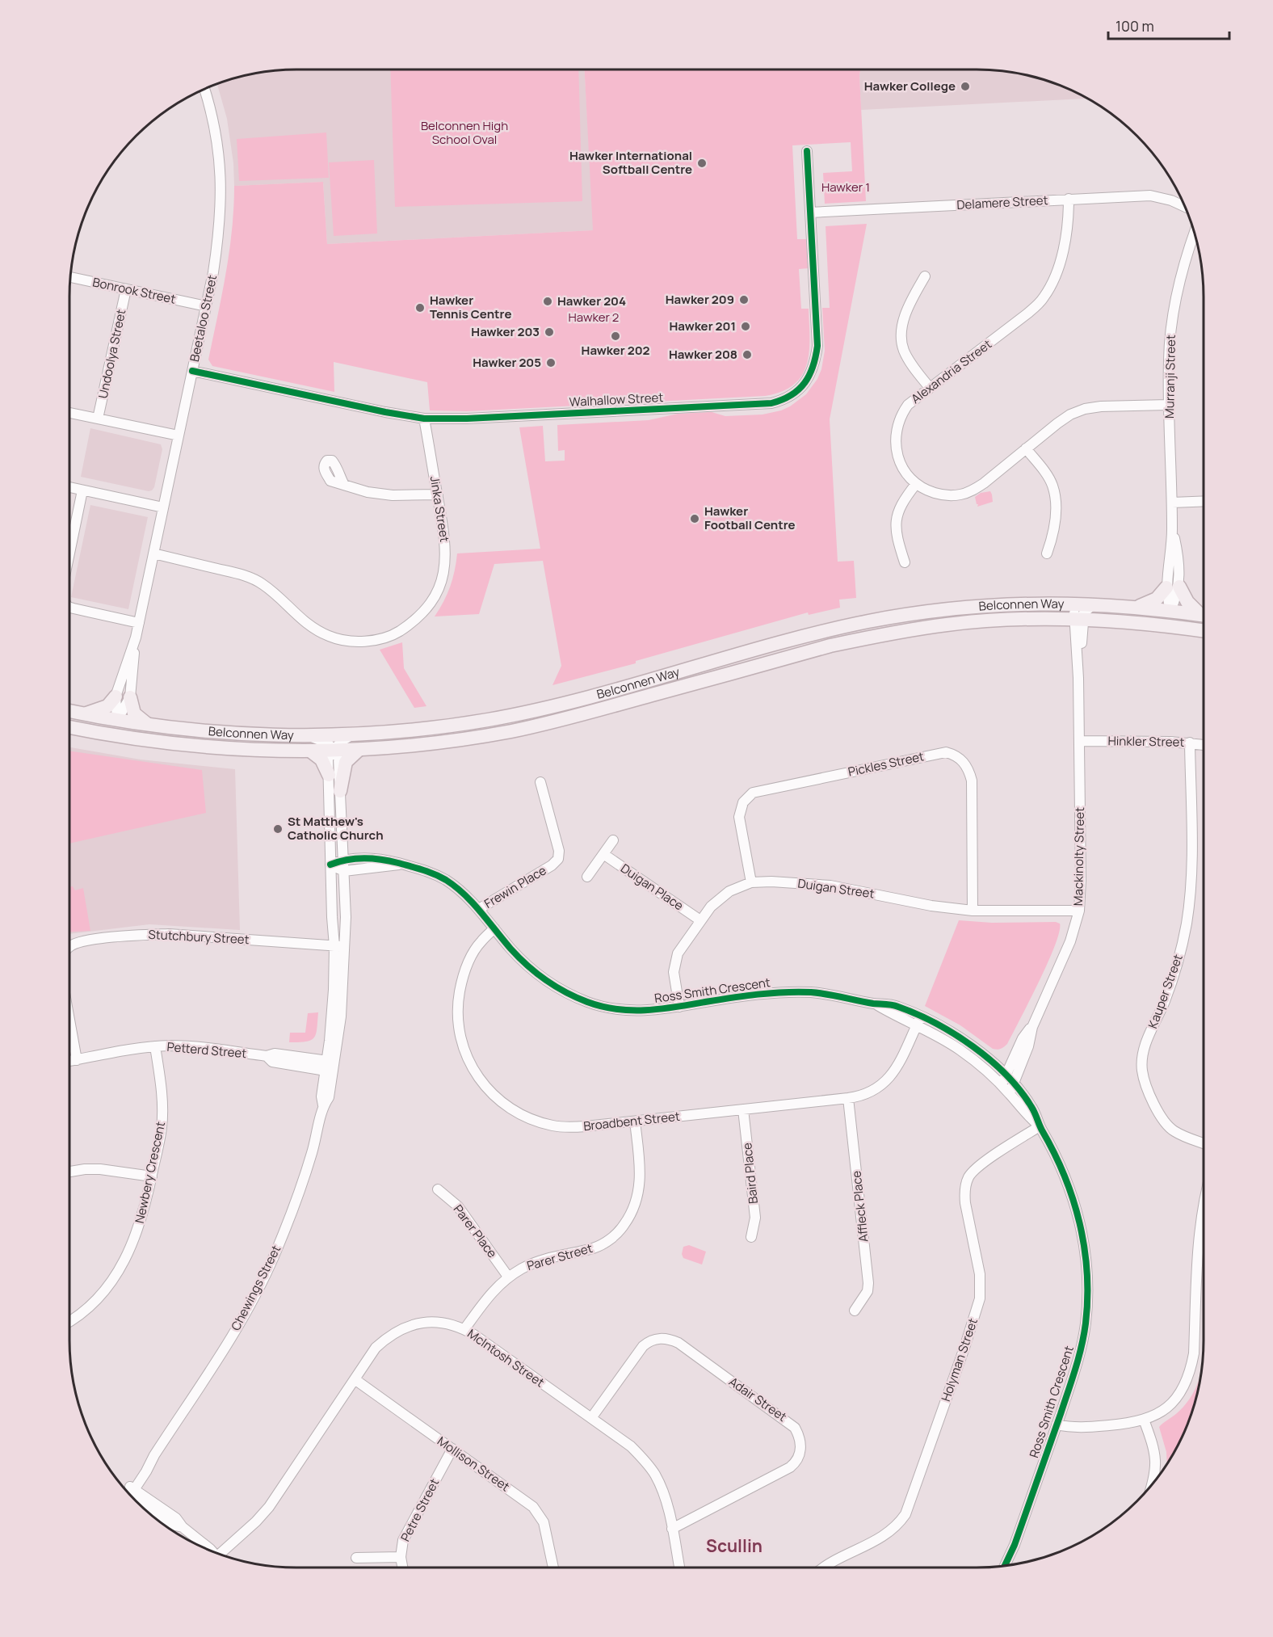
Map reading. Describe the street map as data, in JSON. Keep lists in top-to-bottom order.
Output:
{
  "streets": {
    "main road": ["Belconnen Way"],
    "street": [
      "Delamere Street",
      "Bonrook Street",
      "Beetaloo Street",
      "Undoolya Street",
      "Alexandria Street",
      "Murranji Street",
      "Walhallow Street",
      "Jinka Street",
      "Hinkler Street",
      "Pickles Street",
      "Mackinolty Street",
      "Frewin Place",
      "Duigan Place",
      "Duigan Street",
      "Stutchbury Street",
      "Ross Smith Crescent",
      "Kauper Street",
      "Petterd Street",
      "Broadbent Street",
      "Newbery Crescent",
      "Baird Place",
      "Affleck Place",
      "Parer Place",
      "Parer Street",
      "Chewings Street",
      "McIntosh Street",
      "Holyman Street",
      "Adair Street",
      "Mollison Street",
      "Petre Street"
    ]
  },
  "crossings": [
    ["Delamere Street", "Alexandria Street"],
    ["Delamere Street", "Walhallow Street"],
    ["Bonrook Street", "Beetaloo Street"],
    ["Bonrook Street", "Undoolya Street"],
    ["Beetaloo Street", "Walhallow Street"],
    ["Beetaloo Street", "Jinka Street"],
    ["Beetaloo Street", "Belconnen Way"],
    ["Alexandria Street", "Murranji Street"],
    ["Murranji Street", "Belconnen Way"],
    ["Walhallow Street", "Jinka Street"],
    ["Belconnen Way", "Mackinolty Street"],
    ["Belconnen Way", "Chewings Street"],
    ["Hinkler Street", "Mackinolty Street"],
    ["Hinkler Street", "Kauper Street"],
    ["Pickles Street", "Duigan Street"],
    ["Mackinolty Street", "Duigan Street"],
    ["Mackinolty Street", "Ross Smith Crescent"],
    ["Frewin Place", "Ross Smith Crescent"],
    ["Duigan Place", "Duigan Street"],
    ["Duigan Street", "Ross Smith Crescent"],
    ["Stutchbury Street", "Chewings Street"],
    ["Ross Smith Crescent", "Broadbent Street"],
    ["Ross Smith Crescent", "Chewings Street"],
    ["Ross Smith Crescent", "Holyman Street"],
    ["Petterd Street", "Newbery Crescent"],
    ["Petterd Street", "Chewings Street"],
    ["Broadbent Street", "Baird Place"],
    ["Broadbent Street", "Affleck Place"],
    ["Broadbent Street", "Parer Street"],
    ["Parer Place", "Parer Street"],
    ["Parer Street", "McIntosh Street"],
    ["McIntosh Street", "Adair Street"],
    ["McIntosh Street", "Mollison Street"],
    ["Mollison Street", "Petre Street"]
  ],
  "districts": ["Scullin"],
  "parks": ["Belconnen High School Oval", "Hawker 1", "Hawker 2"],
  "places": [
    "Hawker College",
    "Hawker International Softball Centre",
    "Hawker 209",
    "Hawker 204",
    "Hawker Tennis Centre",
    "Hawker 201",
    "Hawker 203",
    "Hawker 202",
    "Hawker 208",
    "Hawker 205",
    "Hawker Football Centre",
    "St Matthew's Catholic Church"
  ],
  "scale_bar": "100 m"
}
